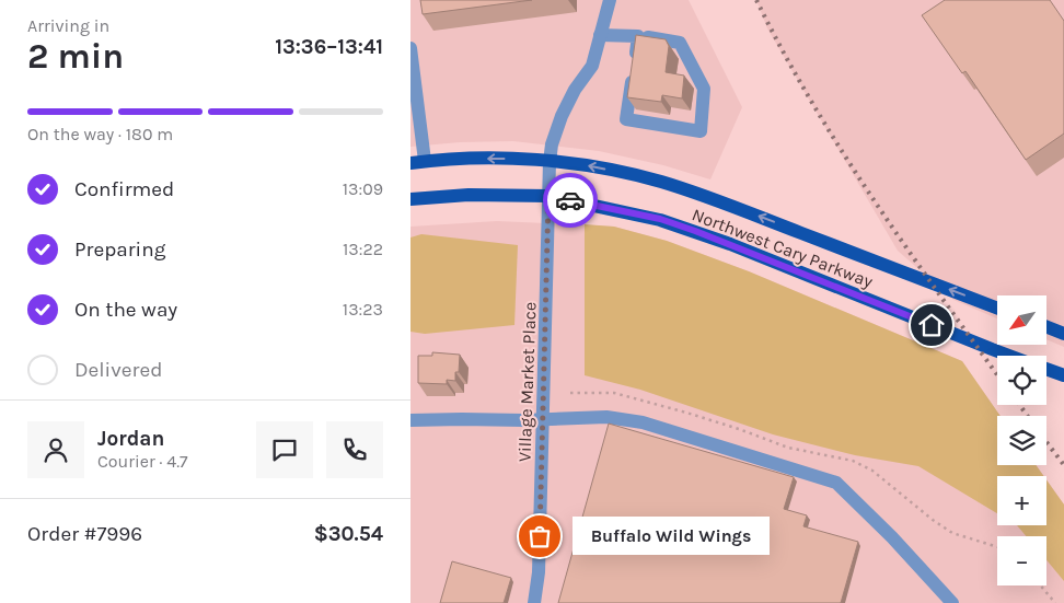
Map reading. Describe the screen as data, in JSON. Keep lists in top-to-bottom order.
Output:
{
  "streets": {
    "main road": ["Northwest Cary Parkway"],
    "street": ["Village Market Place"]
  },
  "crossings": [
    ["Northwest Cary Parkway", "Village Market Place"]
  ],
  "places": ["Buffalo Wild Wings"],
  "north": "bottom left",
  "page": {
    "heading": ["2 min", "Arriving in", "13:36–13:41"],
    "panel": [
      "Jordan",
      "Courier · 4.7",
      "Order #7996",
      "$30.54"
    ],
    "bar": "On the way · 180 m",
    "list": [
      ["Confirmed", "13:09"],
      ["Preparing", "13:22"],
      ["On the way", "13:23"],
      "Delivered"
    ],
    "map_buttons": ["+", "−"],
    "bubble": "Buffalo Wild Wings"
  }
}
